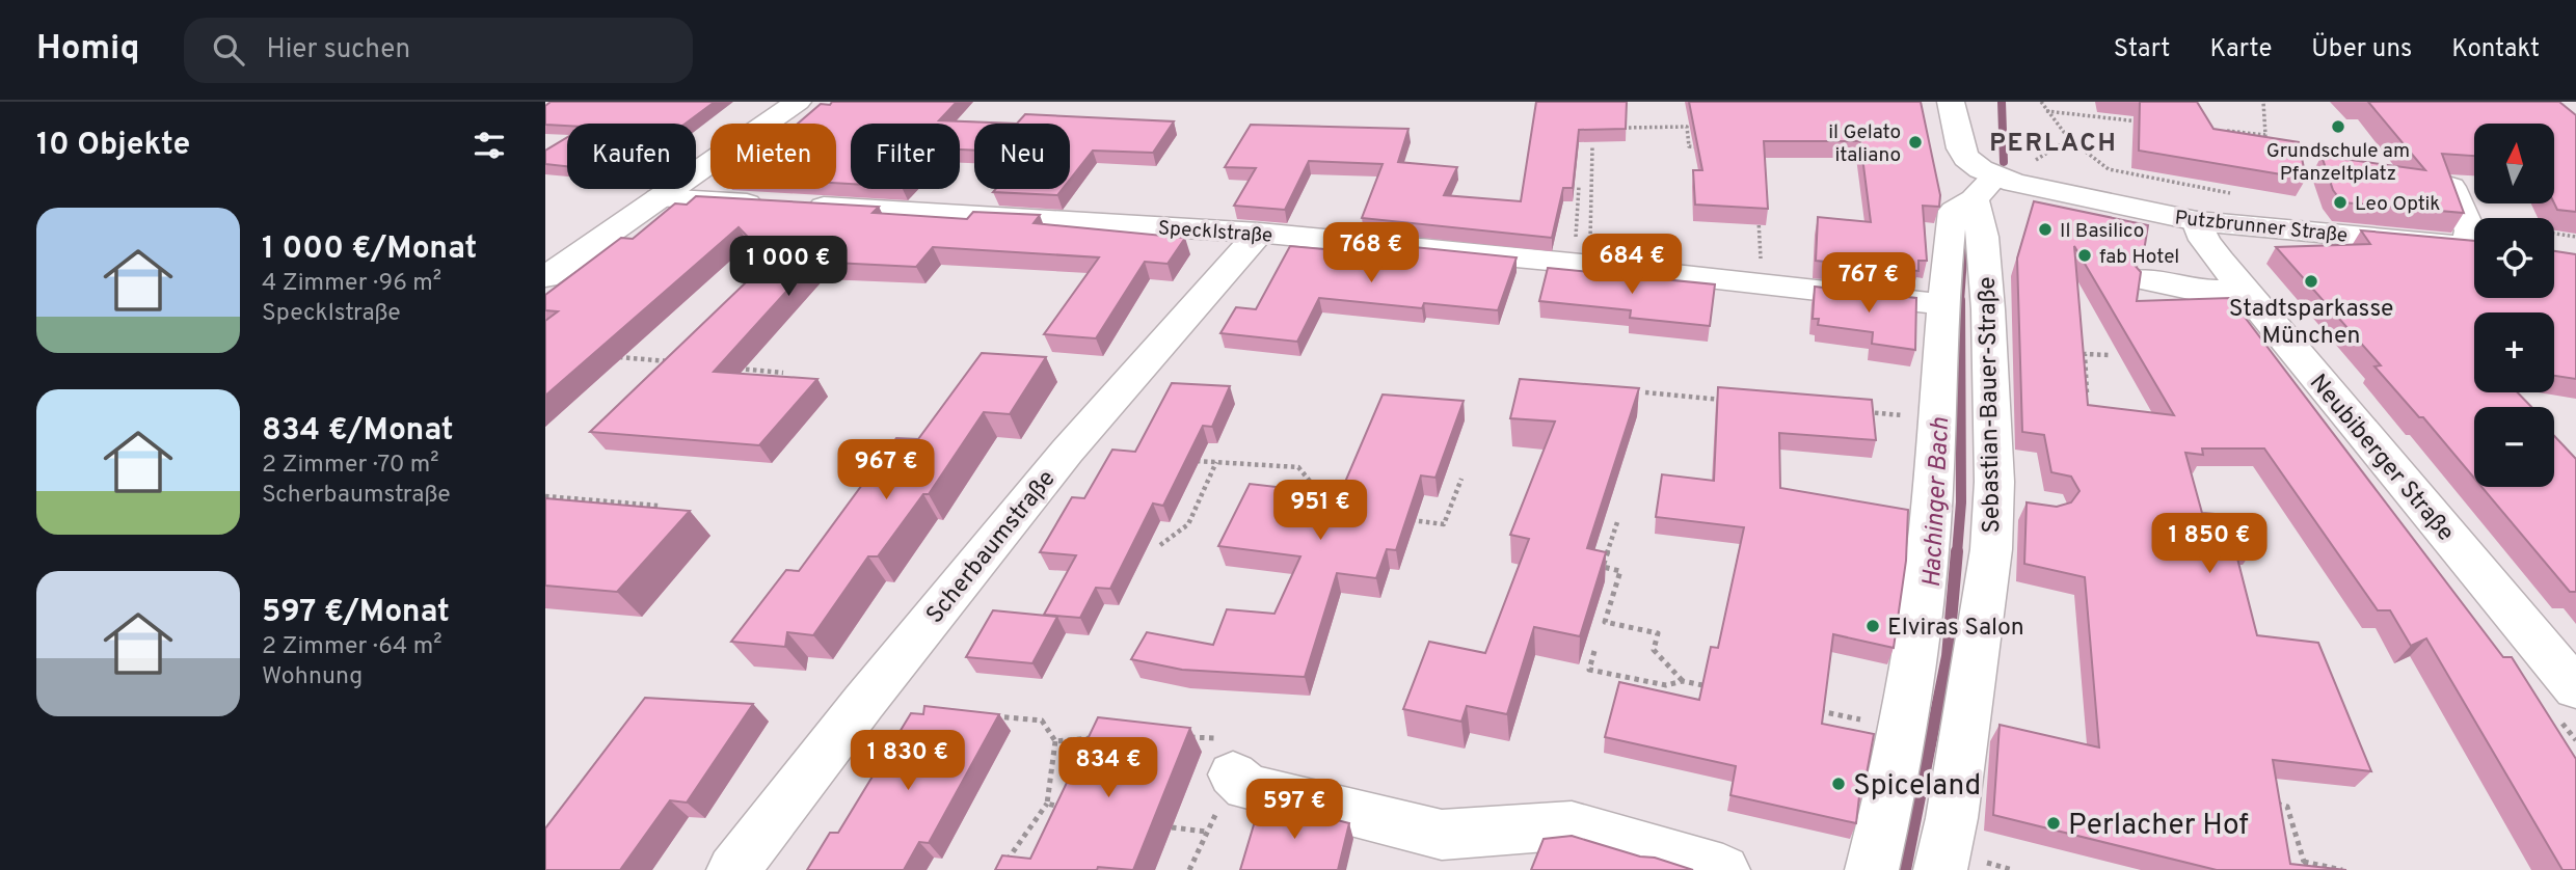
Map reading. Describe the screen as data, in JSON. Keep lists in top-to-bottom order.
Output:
{
  "streets": {
    "street": [
      "Putzbrunner Straße",
      "Specklstraße",
      "Sebastian-Bauer-Straße",
      "Neubiberger Straße",
      "Scherbaumstraße"
    ]
  },
  "crossings": [
    ["Putzbrunner Straße", "Sebastian-Bauer-Straße"],
    ["Putzbrunner Straße", "Neubiberger Straße"],
    ["Specklstraße", "Sebastian-Bauer-Straße"],
    ["Specklstraße", "Scherbaumstraße"]
  ],
  "districts": ["PERLACH"],
  "water": ["Hachinger Bach"],
  "places": [
    "Grundschule am Pfanzeltplatz",
    "il Gelato italiano",
    "Leo Optik",
    "Il Basilico",
    "fab Hotel",
    "Stadtsparkasse München",
    "Elviras Salon",
    "Spiceland",
    "Perlacher Hof"
  ],
  "north": "top",
  "page": {
    "header": "Homiq",
    "search": "Hier suchen",
    "nav": [
      "Start",
      "Karte",
      "Über uns",
      "Kontakt"
    ],
    "heading": "10 Objekte",
    "map_buttons": ["+", "−"],
    "chip": [
      "Kaufen",
      "Mieten",
      "Filter",
      "Neu"
    ],
    "list": [
      {
        "name": "1 000 €/Monat",
        "note": "4 Zimmer · 96 m² · Specklstraße"
      },
      {
        "name": "834 €/Monat",
        "note": "2 Zimmer · 70 m² · Scherbaumstraße"
      },
      {
        "name": "597 €/Monat",
        "note": "2 Zimmer · 64 m² · Wohnung"
      }
    ],
    "price": [
      "768 €",
      "684 €",
      "1 000 €",
      "767 €",
      "967 €",
      "951 €",
      "1 850 €",
      "1 830 €",
      "834 €",
      "597 €"
    ]
  }
}
